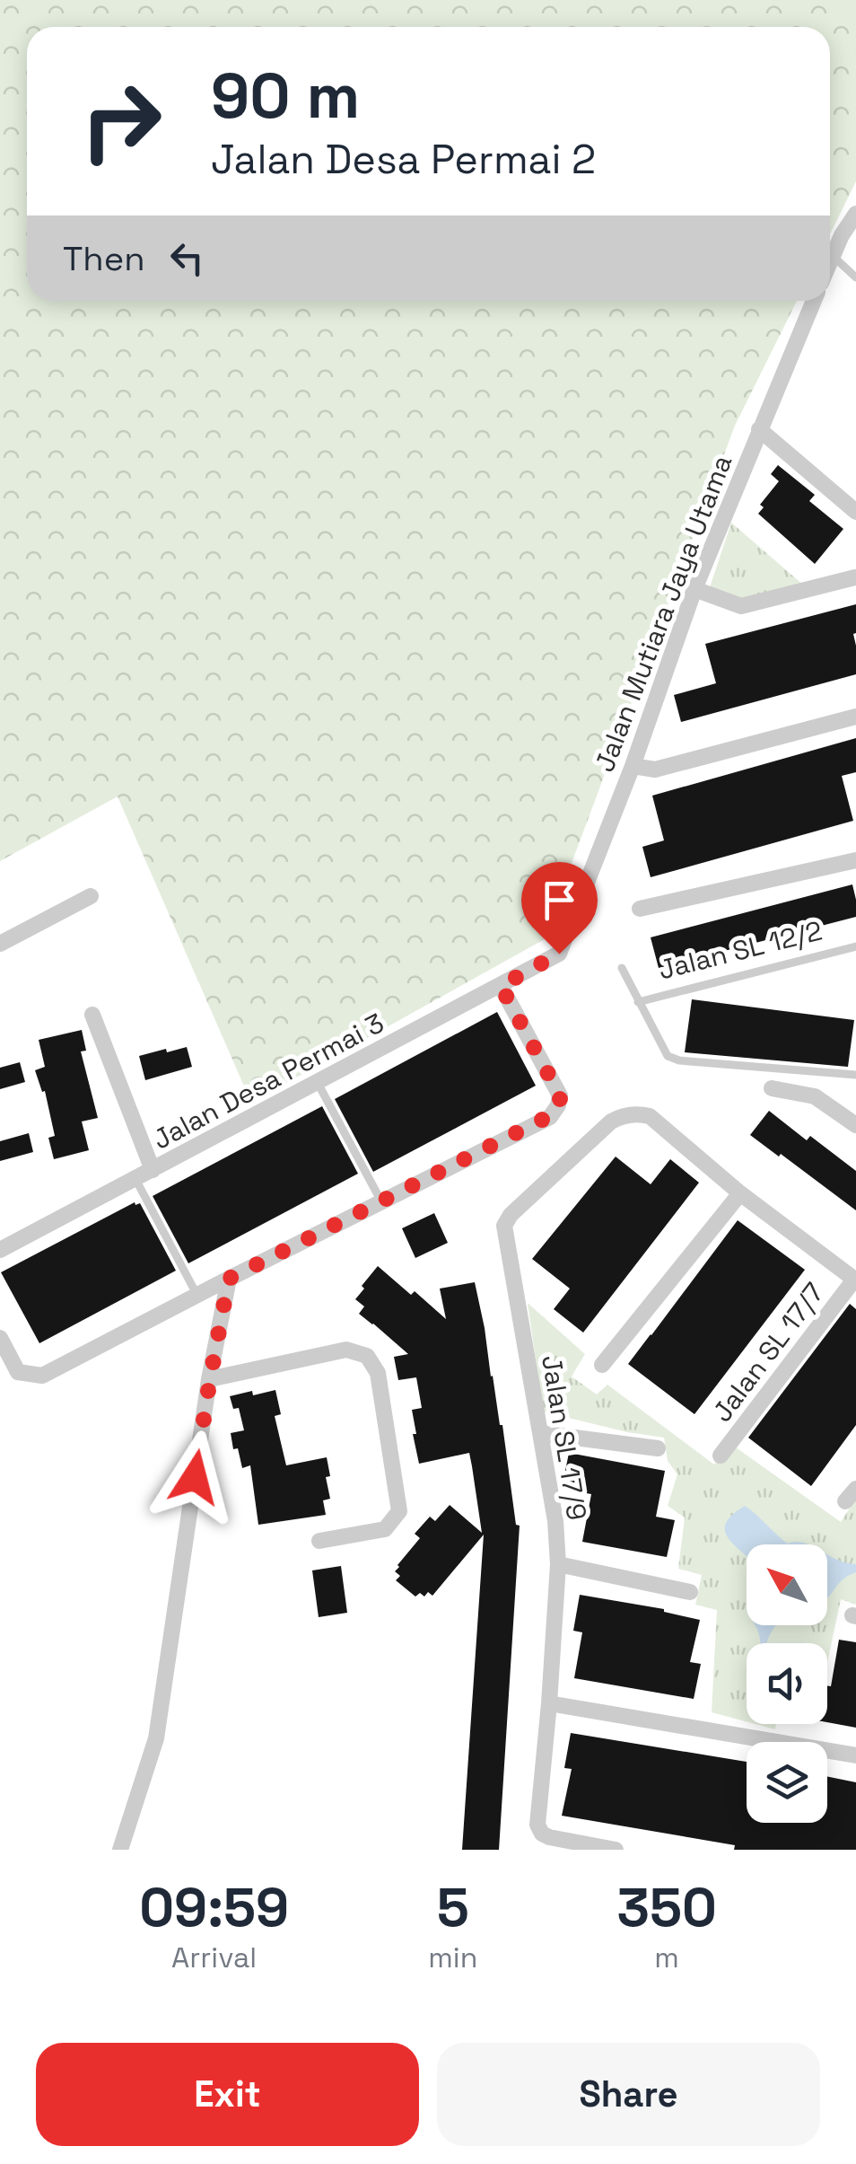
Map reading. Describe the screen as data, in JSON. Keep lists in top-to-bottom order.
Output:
{
  "streets": {
    "street": [
      "Jalan Mutiara Jaya Utama",
      "Jalan Desa Permai 3",
      "Jalan SL 17/7",
      "Jalan SL 17/9"
    ],
    "lane": ["Jalan SL 12/2"]
  },
  "crossings": [
    ["Jalan Mutiara Jaya Utama", "Jalan Desa Permai 3"]
  ],
  "north": "top left",
  "page": {
    "turn": ["90 m", "Jalan Desa Permai 2"],
    "then": "Then",
    "eta": [
      "09:59",
      "Arrival",
      "5",
      "min",
      "350",
      "m"
    ],
    "buttons": ["Exit", "Share"]
  }
}
